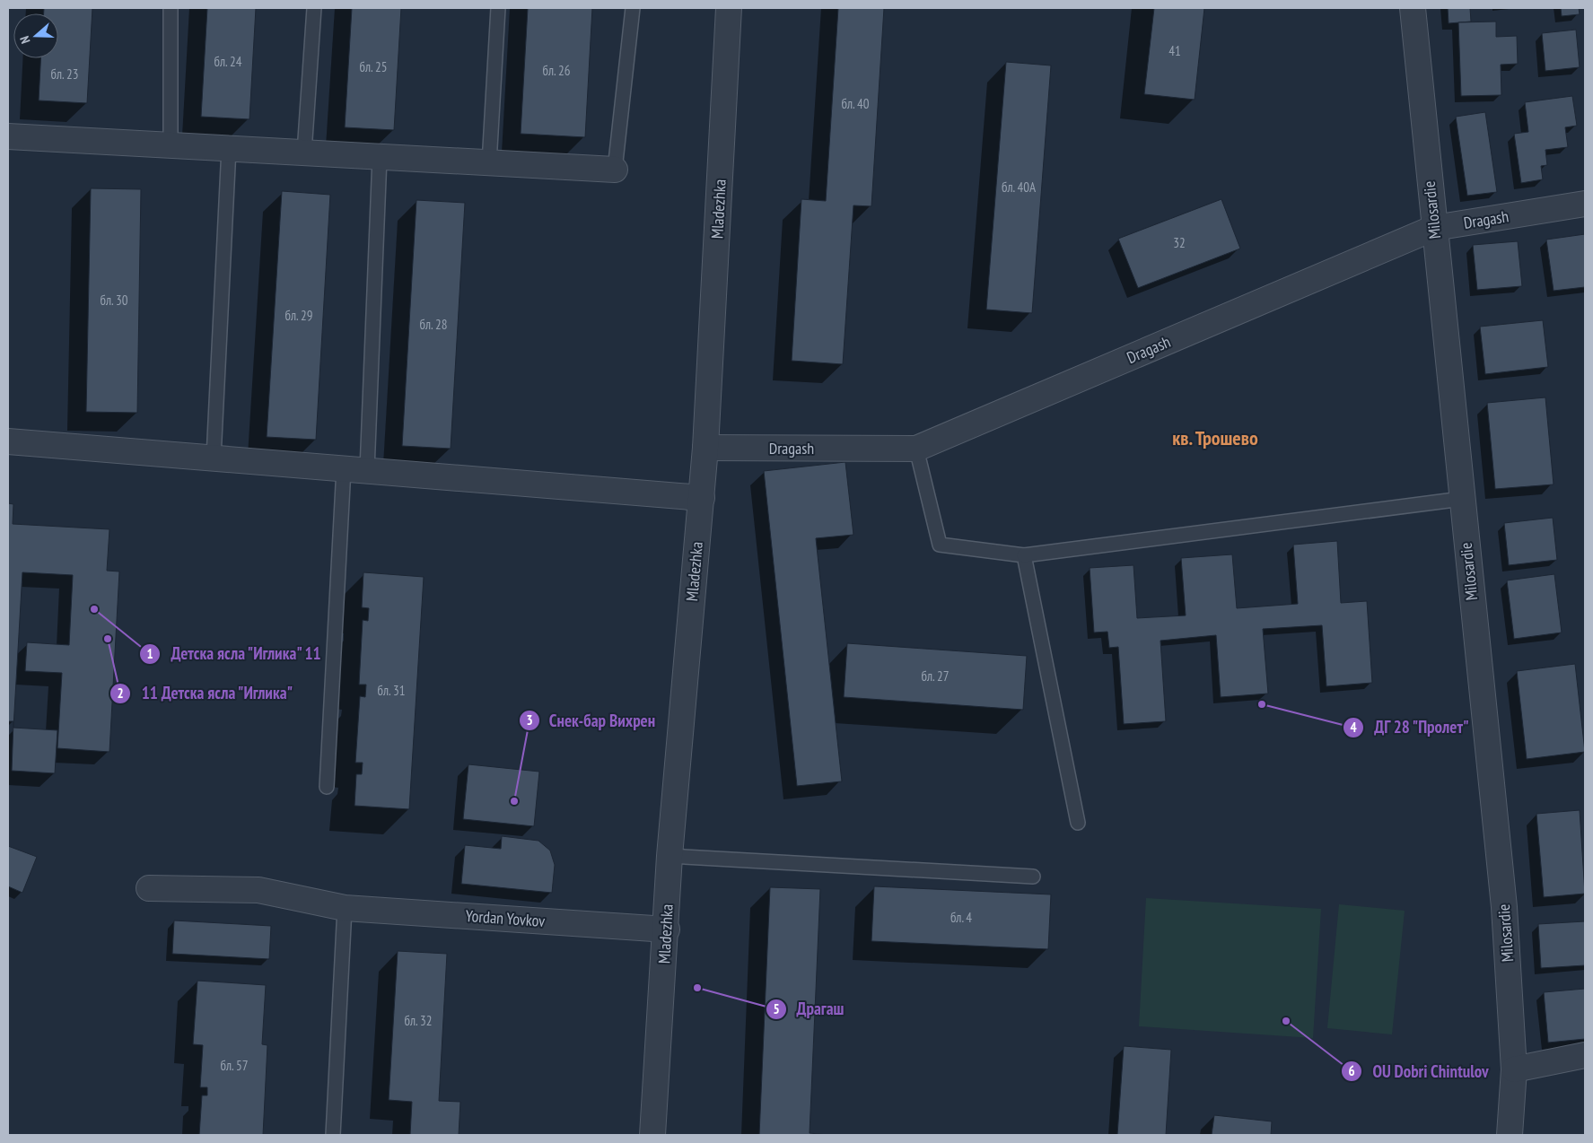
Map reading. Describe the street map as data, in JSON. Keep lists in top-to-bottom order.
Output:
{
  "streets": {
    "street": [
      "Mladezhka",
      "Milosardie",
      "Dragash",
      "Yordan Yovkov"
    ]
  },
  "crossings": [
    ["Mladezhka", "Dragash"],
    ["Mladezhka", "Yordan Yovkov"],
    ["Milosardie", "Dragash"]
  ],
  "districts": ["кв. Трошево"],
  "places": [
    "Детска ясла \"Иглика\" 11",
    "11 Детска ясла \"Иглика\"",
    "ДГ 28 \"Пролет\"",
    "Снек-бар Вихрен",
    "Драгаш",
    "OU Dobri Chintulov"
  ],
  "house_numbers": [
    "41",
    "бл. 24",
    "бл. 25",
    "бл. 26",
    "бл. 23",
    "бл. 40",
    "бл. 40А",
    "32",
    "бл. 30",
    "бл. 29",
    "бл. 28",
    "бл. 27",
    "бл. 31",
    "бл. 4",
    "бл. 32",
    "бл. 57"
  ],
  "north": "left"
}
